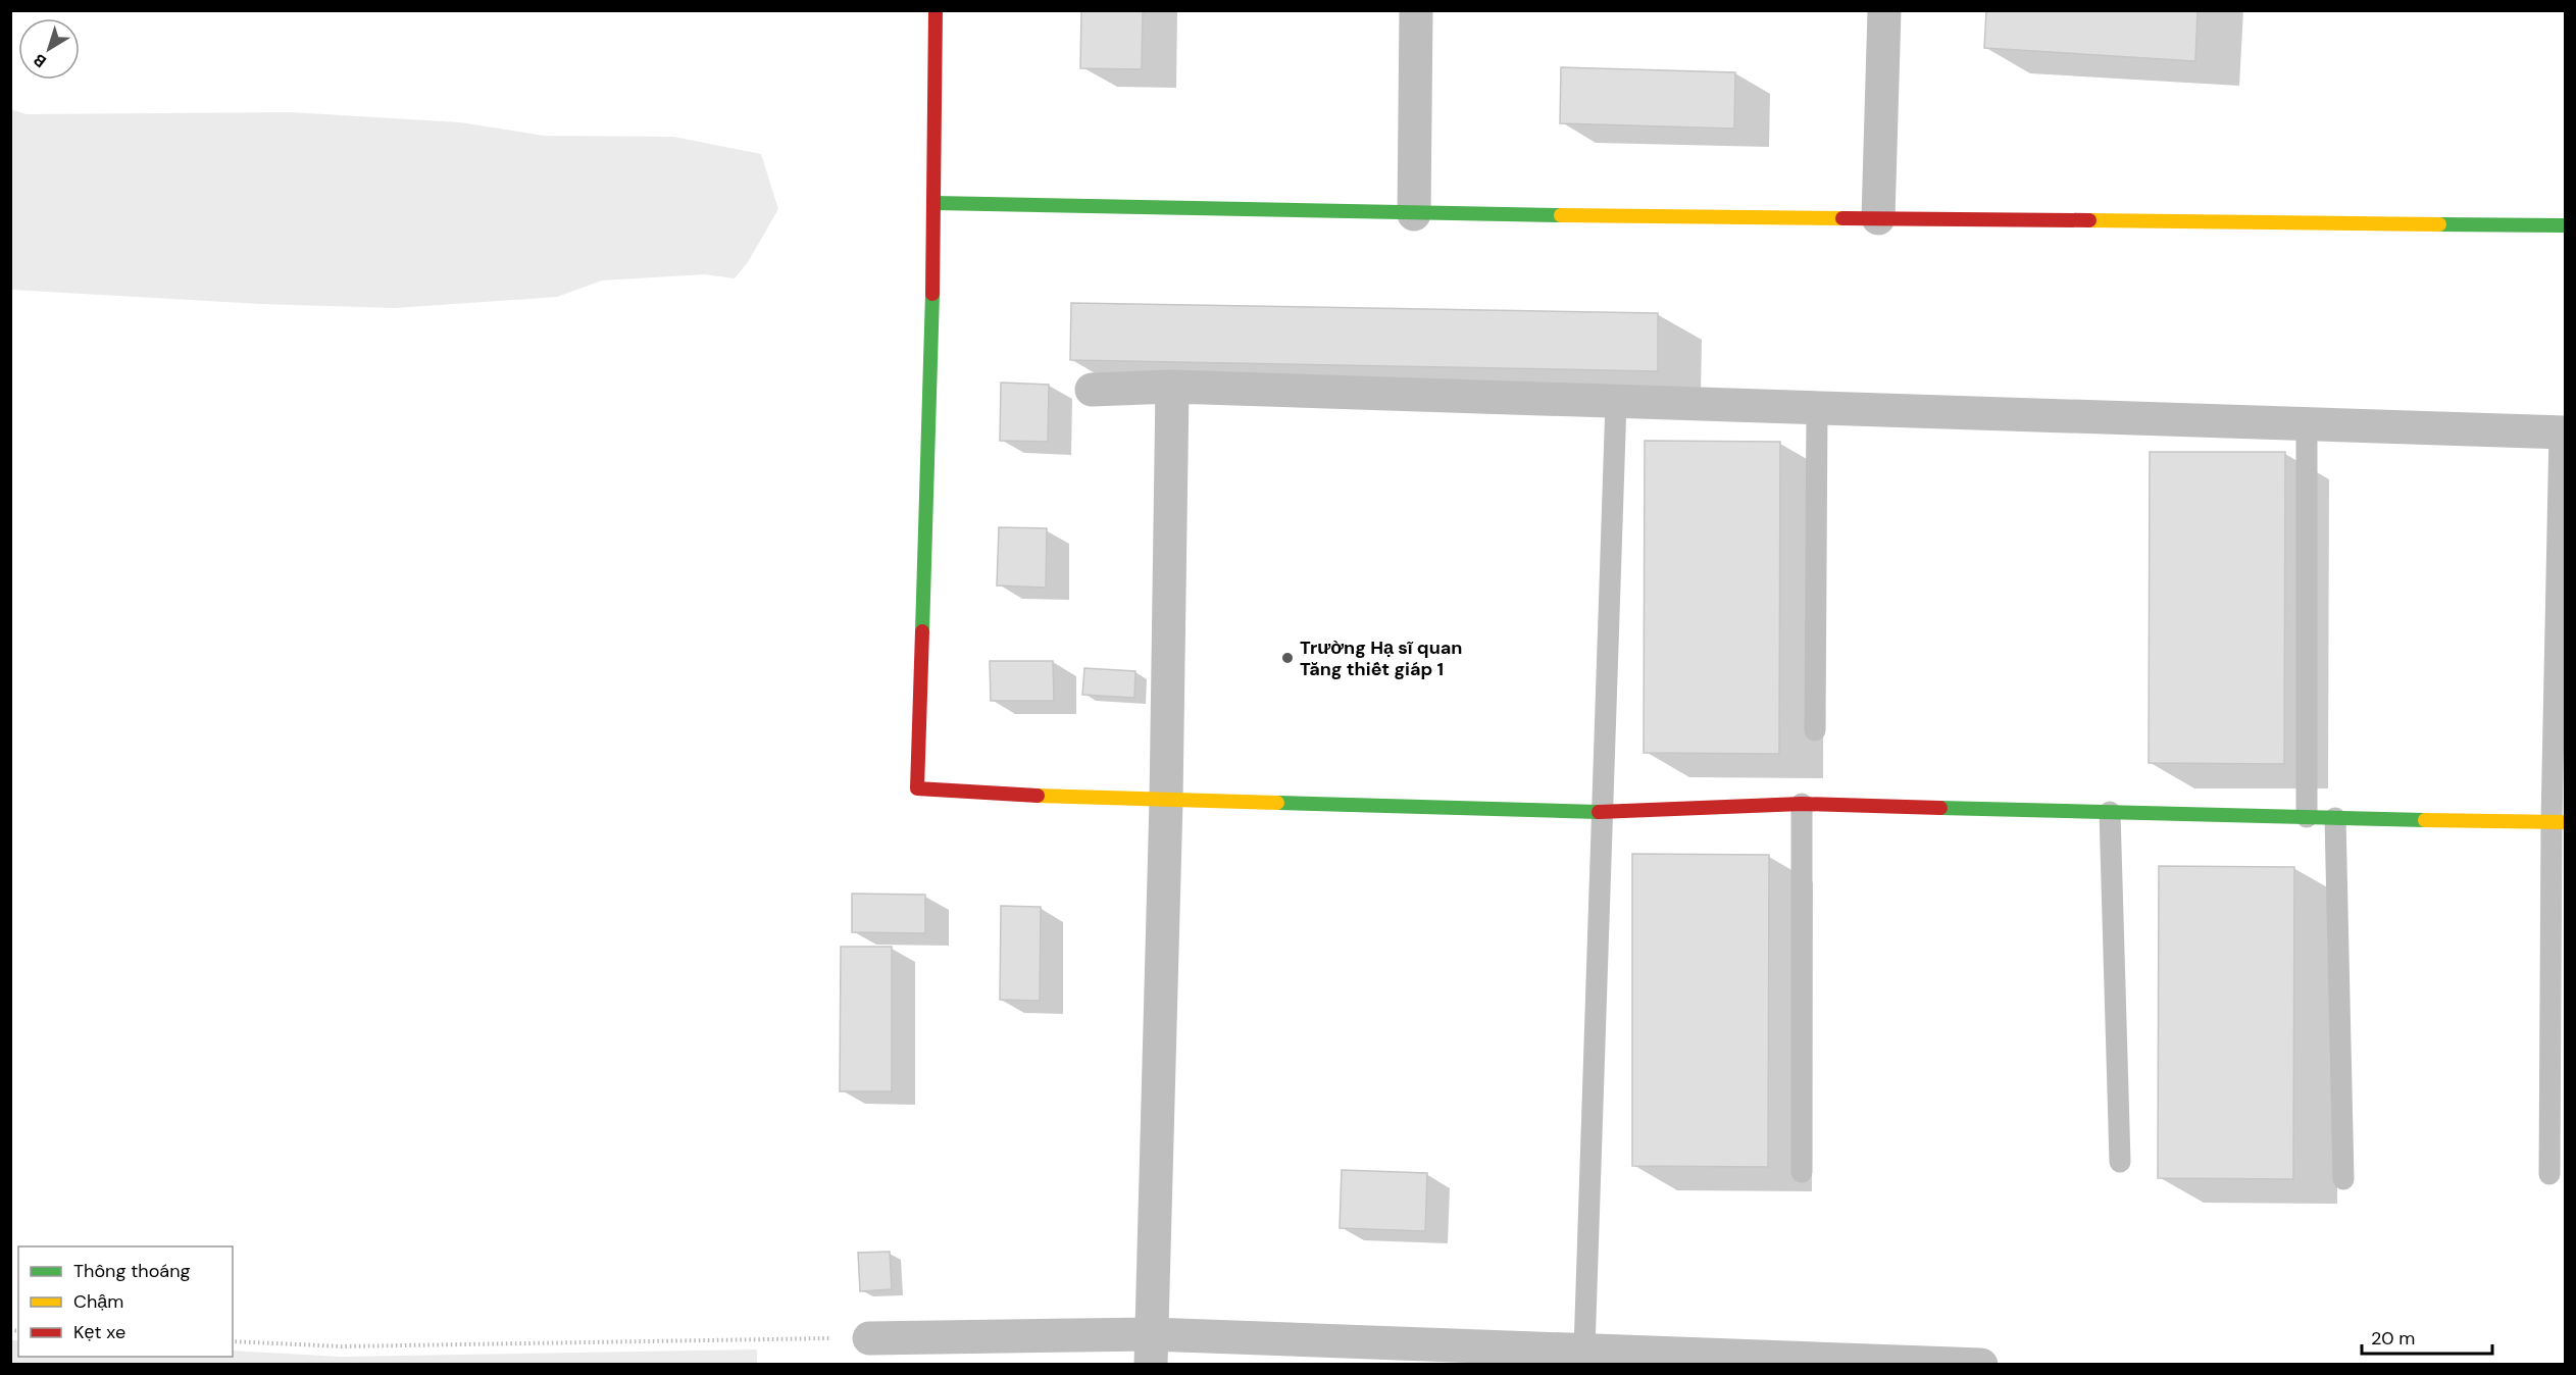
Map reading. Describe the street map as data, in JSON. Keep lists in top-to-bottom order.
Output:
{
  "places": ["Trường Hạ sĩ quan Tăng thiết giáp 1"],
  "legend": ["Thông thoáng", "Chậm", "Kẹt xe"],
  "scale_bar": "20 m",
  "north": "bottom left"
}
